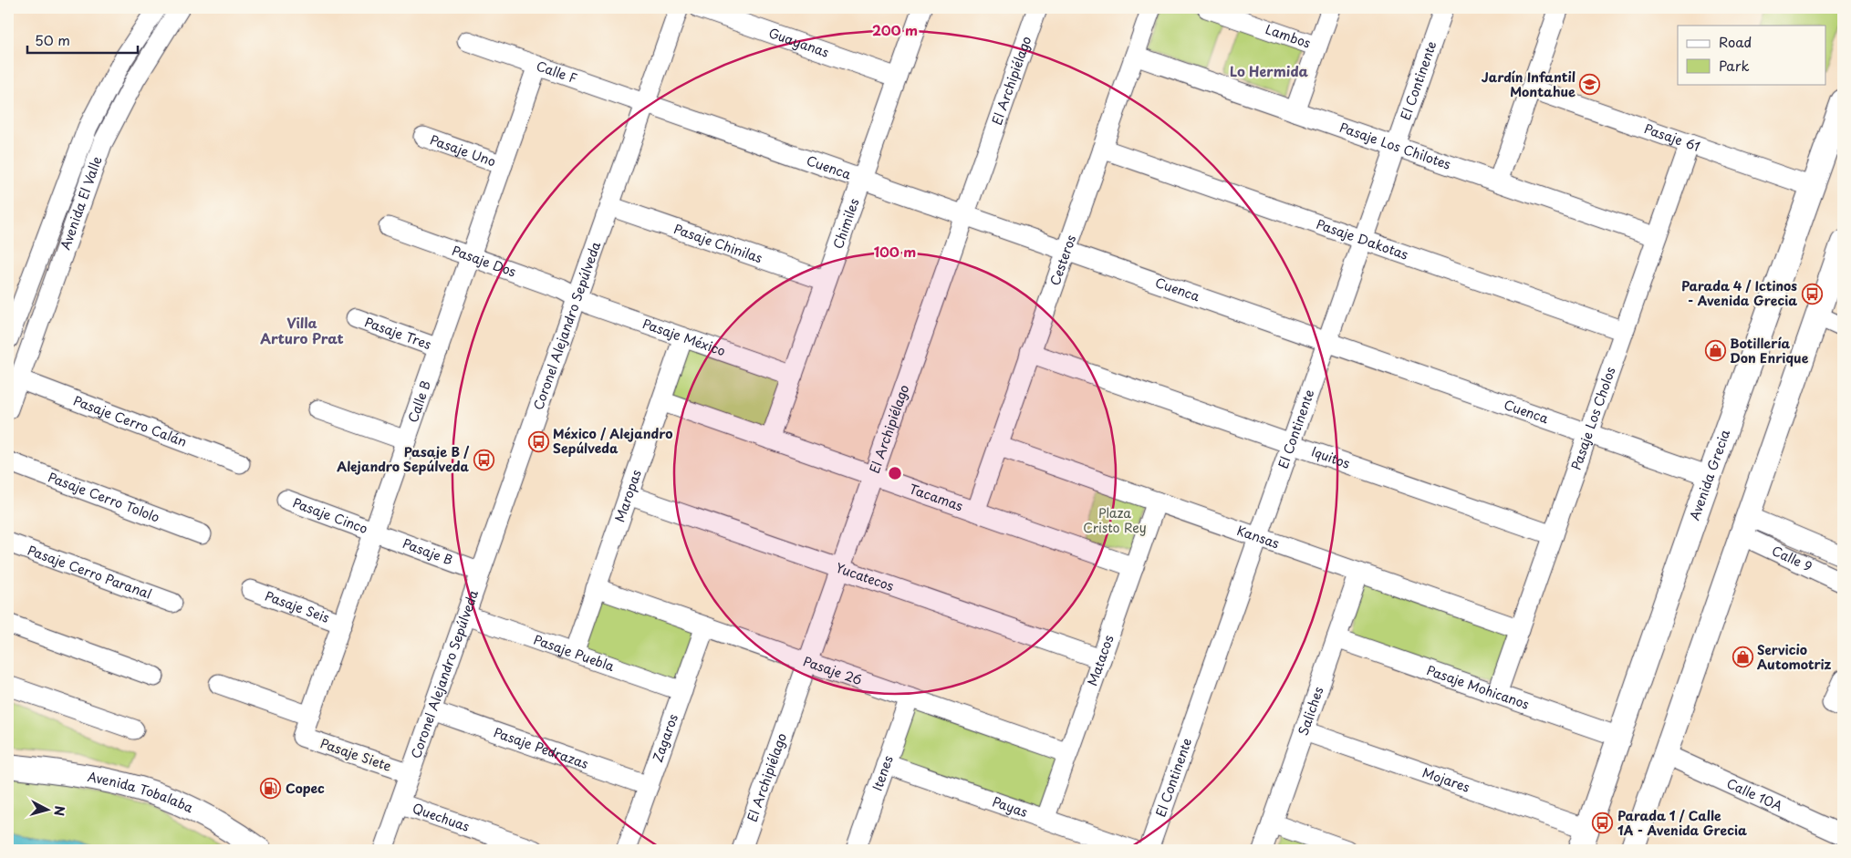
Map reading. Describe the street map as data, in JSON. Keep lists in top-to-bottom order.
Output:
{
  "streets": {
    "main road": ["Avenida Grecia", "Avenida Tobalaba"],
    "street": [
      "Lambos",
      "Guayanas",
      "Calle F",
      "El Archipiélago",
      "El Continente",
      "Pasaje 61",
      "Pasaje Los Chilotes",
      "Pasaje Uno",
      "Cuenca",
      "Avenida El Valle",
      "Chimiles",
      "Pasaje Dakotas",
      "Pasaje Chinilas",
      "Cesteros",
      "Pasaje Dos",
      "Coronel Alejandro Sepúlveda",
      "Pasaje Tres",
      "Pasaje México",
      "Calle B",
      "Pasaje Los Cholos",
      "Pasaje Cerro Calán",
      "Iquitos",
      "Maropas",
      "Pasaje Cerro Tololo",
      "Tacamas",
      "Pasaje Cinco",
      "Kansas",
      "Pasaje B",
      "Calle 9",
      "Pasaje Cerro Paranal",
      "Yucatecos",
      "Pasaje Seis",
      "Pasaje Puebla",
      "Matacos",
      "Pasaje 26",
      "Pasaje Mohicanos",
      "Saliches",
      "Zagaros",
      "Pasaje Pedrazas",
      "Pasaje Siete",
      "Itenes",
      "Mojares",
      "Calle 10A",
      "Payas",
      "Quechuas"
    ]
  },
  "crossings": [
    ["Guayanas", "Chimiles"],
    ["Calle F", "Cuenca"],
    ["Calle F", "Coronel Alejandro Sepúlveda"],
    ["Calle F", "Calle B"],
    ["El Archipiélago", "Cuenca"],
    ["El Archipiélago", "Tacamas"],
    ["El Archipiélago", "Yucatecos"],
    ["El Archipiélago", "Pasaje 26"],
    ["El Continente", "Pasaje Los Chilotes"],
    ["El Continente", "Cuenca"],
    ["El Continente", "Pasaje Dakotas"],
    ["El Continente", "Iquitos"],
    ["El Continente", "Kansas"],
    ["Pasaje 61", "Pasaje Los Cholos"],
    ["Pasaje 61", "Avenida Grecia"],
    ["Pasaje Los Chilotes", "Cesteros"],
    ["Pasaje Los Chilotes", "Pasaje Los Cholos"],
    ["Pasaje Uno", "Calle B"],
    ["Cuenca", "Chimiles"],
    ["Cuenca", "Cesteros"],
    ["Cuenca", "Coronel Alejandro Sepúlveda"],
    ["Cuenca", "Pasaje Los Cholos"],
    ["Cuenca", "Avenida Grecia"],
    ["Avenida El Valle", "Pasaje Cerro Calán"],
    ["Chimiles", "Pasaje Chinilas"],
    ["Chimiles", "Pasaje México"],
    ["Chimiles", "Tacamas"],
    ["Pasaje Dakotas", "Cesteros"],
    ["Pasaje Dakotas", "Pasaje Los Cholos"],
    ["Pasaje Chinilas", "Coronel Alejandro Sepúlveda"],
    ["Cesteros", "Iquitos"],
    ["Cesteros", "Tacamas"],
    ["Cesteros", "Kansas"],
    ["Pasaje Dos", "Coronel Alejandro Sepúlveda"],
    ["Pasaje Dos", "Pasaje México"],
    ["Pasaje Dos", "Calle B"],
    ["Coronel Alejandro Sepúlveda", "Pasaje México"],
    ["Coronel Alejandro Sepúlveda", "Pasaje B"],
    ["Coronel Alejandro Sepúlveda", "Pasaje Puebla"],
    ["Coronel Alejandro Sepúlveda", "Pasaje Pedrazas"],
    ["Coronel Alejandro Sepúlveda", "Pasaje Siete"],
    ["Coronel Alejandro Sepúlveda", "Quechuas"],
    ["Pasaje Tres", "Calle B"],
    ["Pasaje México", "Maropas"],
    ["Calle B", "Pasaje Cinco"],
    ["Calle B", "Pasaje B"],
    ["Calle B", "Pasaje Seis"],
    ["Calle B", "Pasaje Siete"],
    ["Pasaje Los Cholos", "Iquitos"],
    ["Pasaje Los Cholos", "Kansas"],
    ["Pasaje Los Cholos", "Pasaje Mohicanos"],
    ["Avenida Grecia", "Pasaje Mohicanos"],
    ["Avenida Grecia", "Mojares"],
    ["Maropas", "Tacamas"],
    ["Maropas", "Yucatecos"],
    ["Maropas", "Pasaje Puebla"],
    ["Maropas", "Pasaje 26"],
    ["Tacamas", "Matacos"],
    ["Pasaje Cinco", "Pasaje B"],
    ["Kansas", "Matacos"],
    ["Kansas", "Saliches"],
    ["Yucatecos", "Matacos"],
    ["Pasaje Puebla", "Zagaros"],
    ["Matacos", "Pasaje 26"],
    ["Matacos", "Payas"],
    ["Pasaje 26", "Zagaros"],
    ["Pasaje 26", "Itenes"],
    ["Pasaje Mohicanos", "Saliches"],
    ["Saliches", "Mojares"],
    ["Zagaros", "Pasaje Pedrazas"],
    ["Itenes", "Payas"]
  ],
  "districts": ["Lo Hermida", "Villa Arturo Prat"],
  "parks": ["Plaza Cristo Rey"],
  "places": {
    "school or university": ["Jardín Infantil Montahue"],
    "bus stop": [
      "Parada 4 / Ictinos - Avenida Grecia",
      "México / Alejandro Sepúlveda",
      "Pasaje B / Alejandro Sepúlveda",
      "Parada 1 / Calle 1A - Avenida Grecia"
    ],
    "shop": ["Botillería Don Enrique", "Servicio Automotriz"],
    "fuel station": ["Copec"]
  },
  "legend": ["Road", "Park"],
  "scale_bar": "50 m",
  "north": "right",
  "rings": ["200 m", "100 m"]
}
